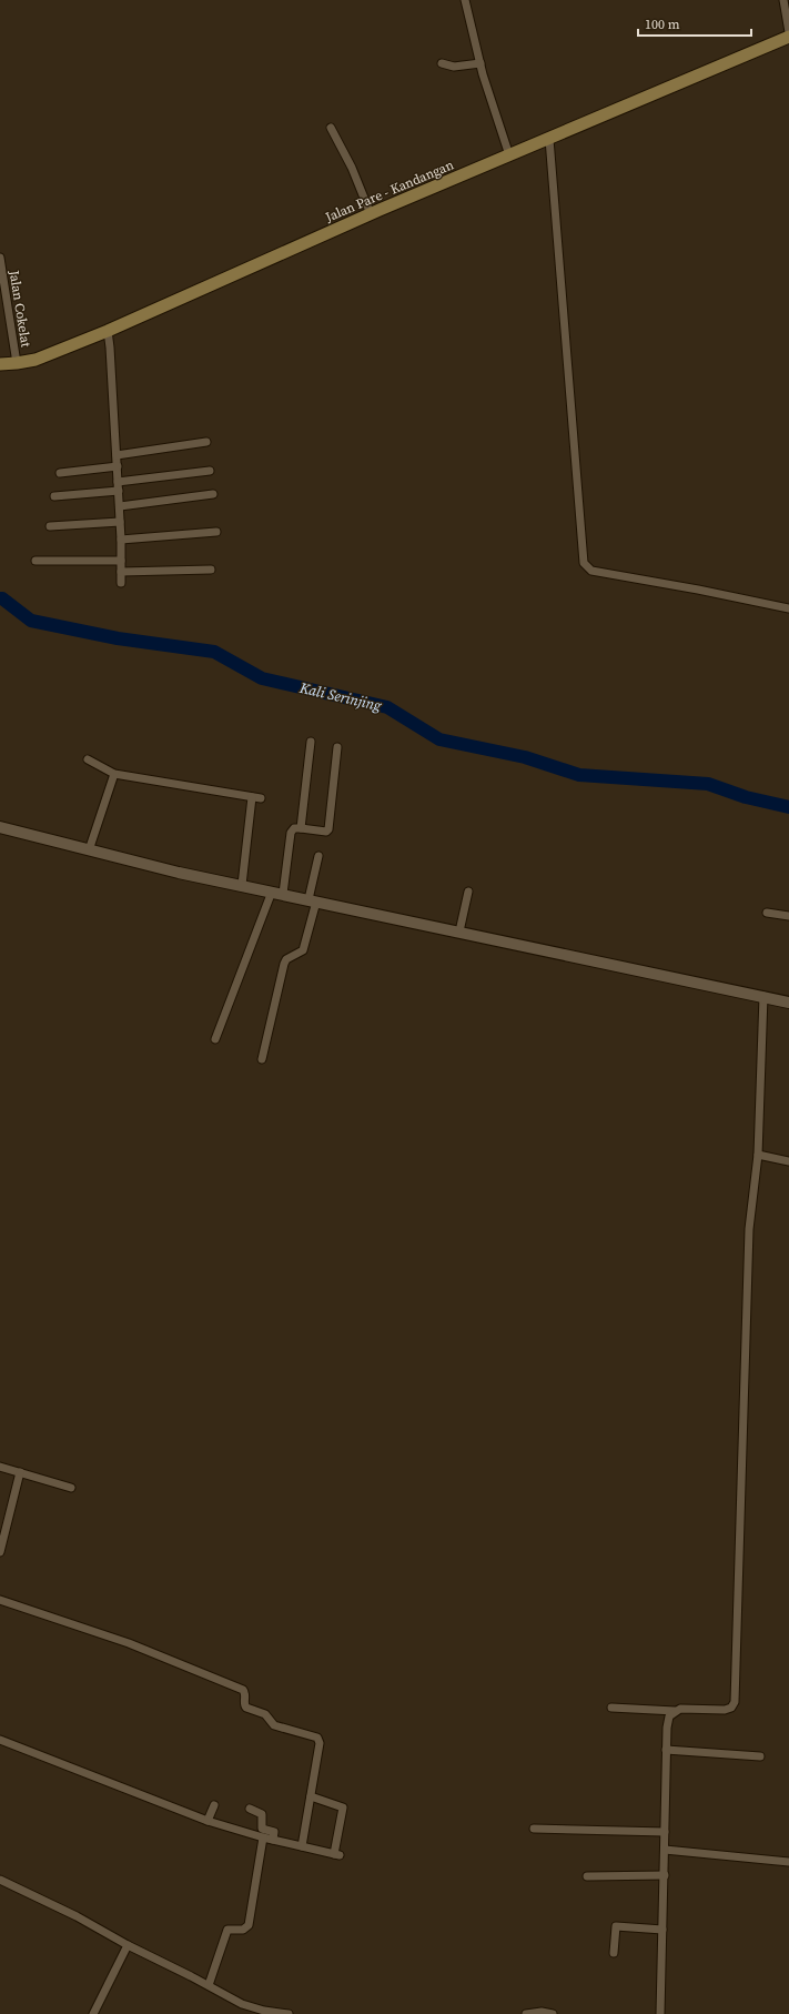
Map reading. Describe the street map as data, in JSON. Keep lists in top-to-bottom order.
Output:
{
  "streets": {
    "main road": ["Jalan Pare - Kandangan"],
    "street": ["Jalan Cokelat"]
  },
  "crossings": [
    ["Jalan Pare - Kandangan", "Jalan Cokelat"]
  ],
  "water": ["Kali Serinjing"],
  "scale_bar": "100 m"
}
